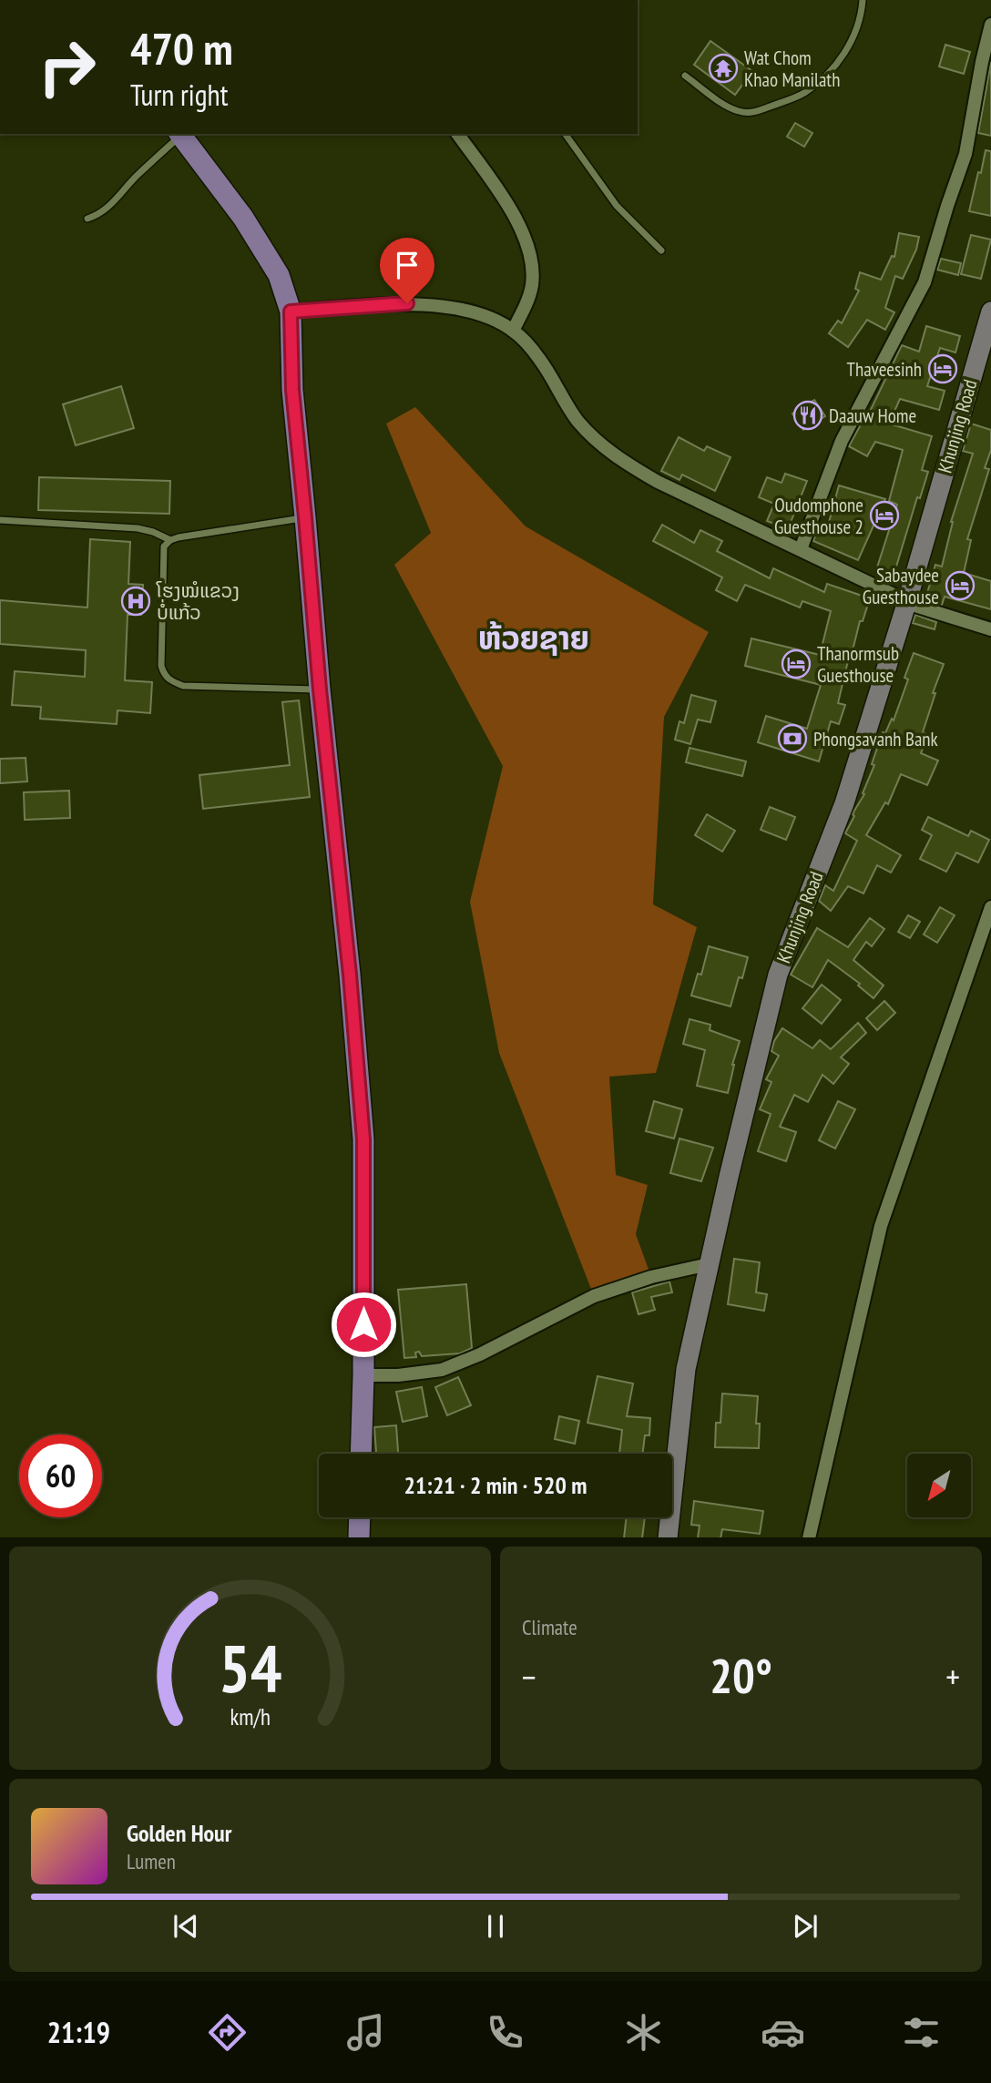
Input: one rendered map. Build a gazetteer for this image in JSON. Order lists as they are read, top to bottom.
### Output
{
  "streets": {
    "main road": ["Khunjing Road"]
  },
  "districts": ["ຫ້ວຍຊາຍ"],
  "places": {
    "temple": ["Wat Chom Khao Manilath"],
    "hotel": [
      "Thaveesinh",
      "Oudomphone Guesthouse 2",
      "Sabaydee Guesthouse",
      "Thanormsub Guesthouse"
    ],
    "restaurant": ["Daauw Home"],
    "hospital": ["ໂຮງໝໍແຂວງ ບໍ່ແກ້ວ"],
    "bank": ["Phongsavanh Bank"]
  },
  "north": "bottom left",
  "page": {
    "turn": ["470 m", "Turn right"],
    "limit": "60",
    "trip": "21:21 · 2 min · 520 m",
    "tile": "Climate",
    "heat": ["−", "20°", "+"],
    "song": ["Golden Hour", "Lumen"],
    "tabs": "21:19",
    "gauge": ["54", "km/h"]
  }
}
